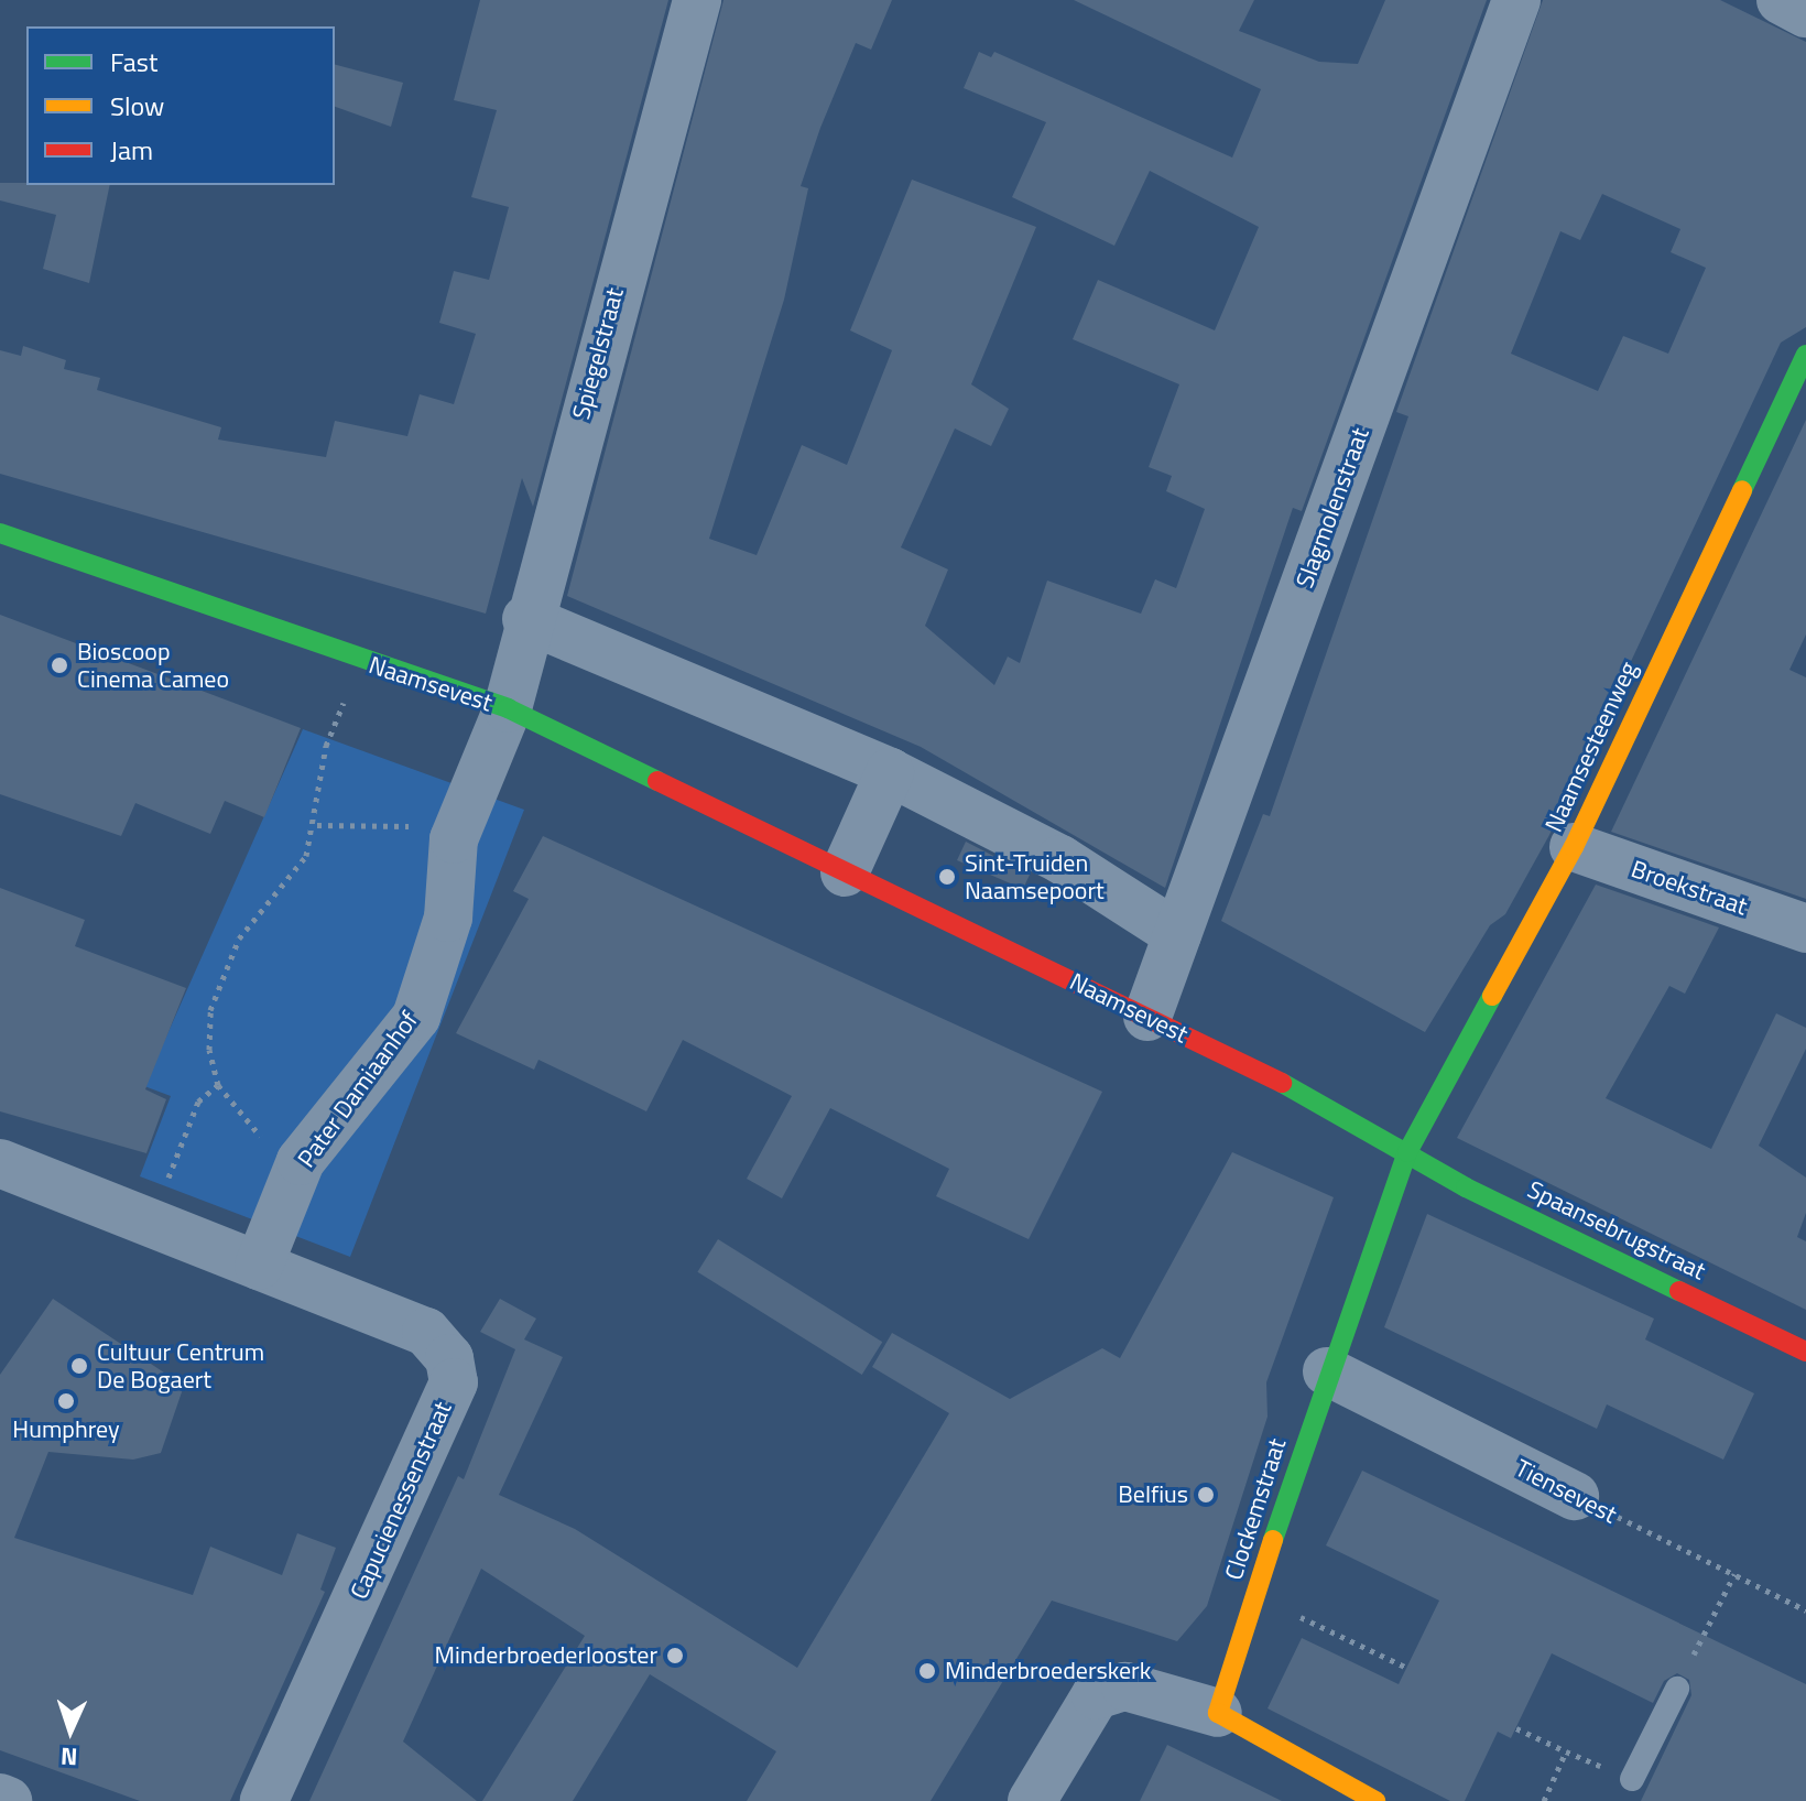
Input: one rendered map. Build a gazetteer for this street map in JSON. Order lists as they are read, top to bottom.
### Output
{
  "streets": {
    "street": [
      "Spiegelstraat",
      "Slagmolenstraat",
      "Naamsevest",
      "Naamsesteenweg",
      "Broekstraat",
      "Pater Damiaanhof",
      "Spaansebrugstraat",
      "Tiensevest",
      "Capucienessenstraat",
      "Clockemstraat"
    ]
  },
  "crossings": [
    ["Spiegelstraat", "Naamsevest"],
    ["Spiegelstraat", "Pater Damiaanhof"],
    ["Slagmolenstraat", "Naamsevest"],
    ["Naamsevest", "Naamsesteenweg"],
    ["Naamsevest", "Pater Damiaanhof"],
    ["Naamsevest", "Spaansebrugstraat"],
    ["Naamsevest", "Clockemstraat"],
    ["Naamsesteenweg", "Broekstraat"],
    ["Naamsesteenweg", "Spaansebrugstraat"],
    ["Naamsesteenweg", "Clockemstraat"],
    ["Pater Damiaanhof", "Capucienessenstraat"],
    ["Spaansebrugstraat", "Clockemstraat"],
    ["Tiensevest", "Clockemstraat"]
  ],
  "places": [
    "Bioscoop Cinema Cameo",
    "Sint-Truiden Naamsepoort",
    "Cultuur Centrum De Bogaert",
    "Humphrey",
    "Belfius",
    "Minderbroederlooster",
    "Minderbroederskerk"
  ],
  "legend": ["Fast", "Slow", "Jam"],
  "north": "bottom"
}
